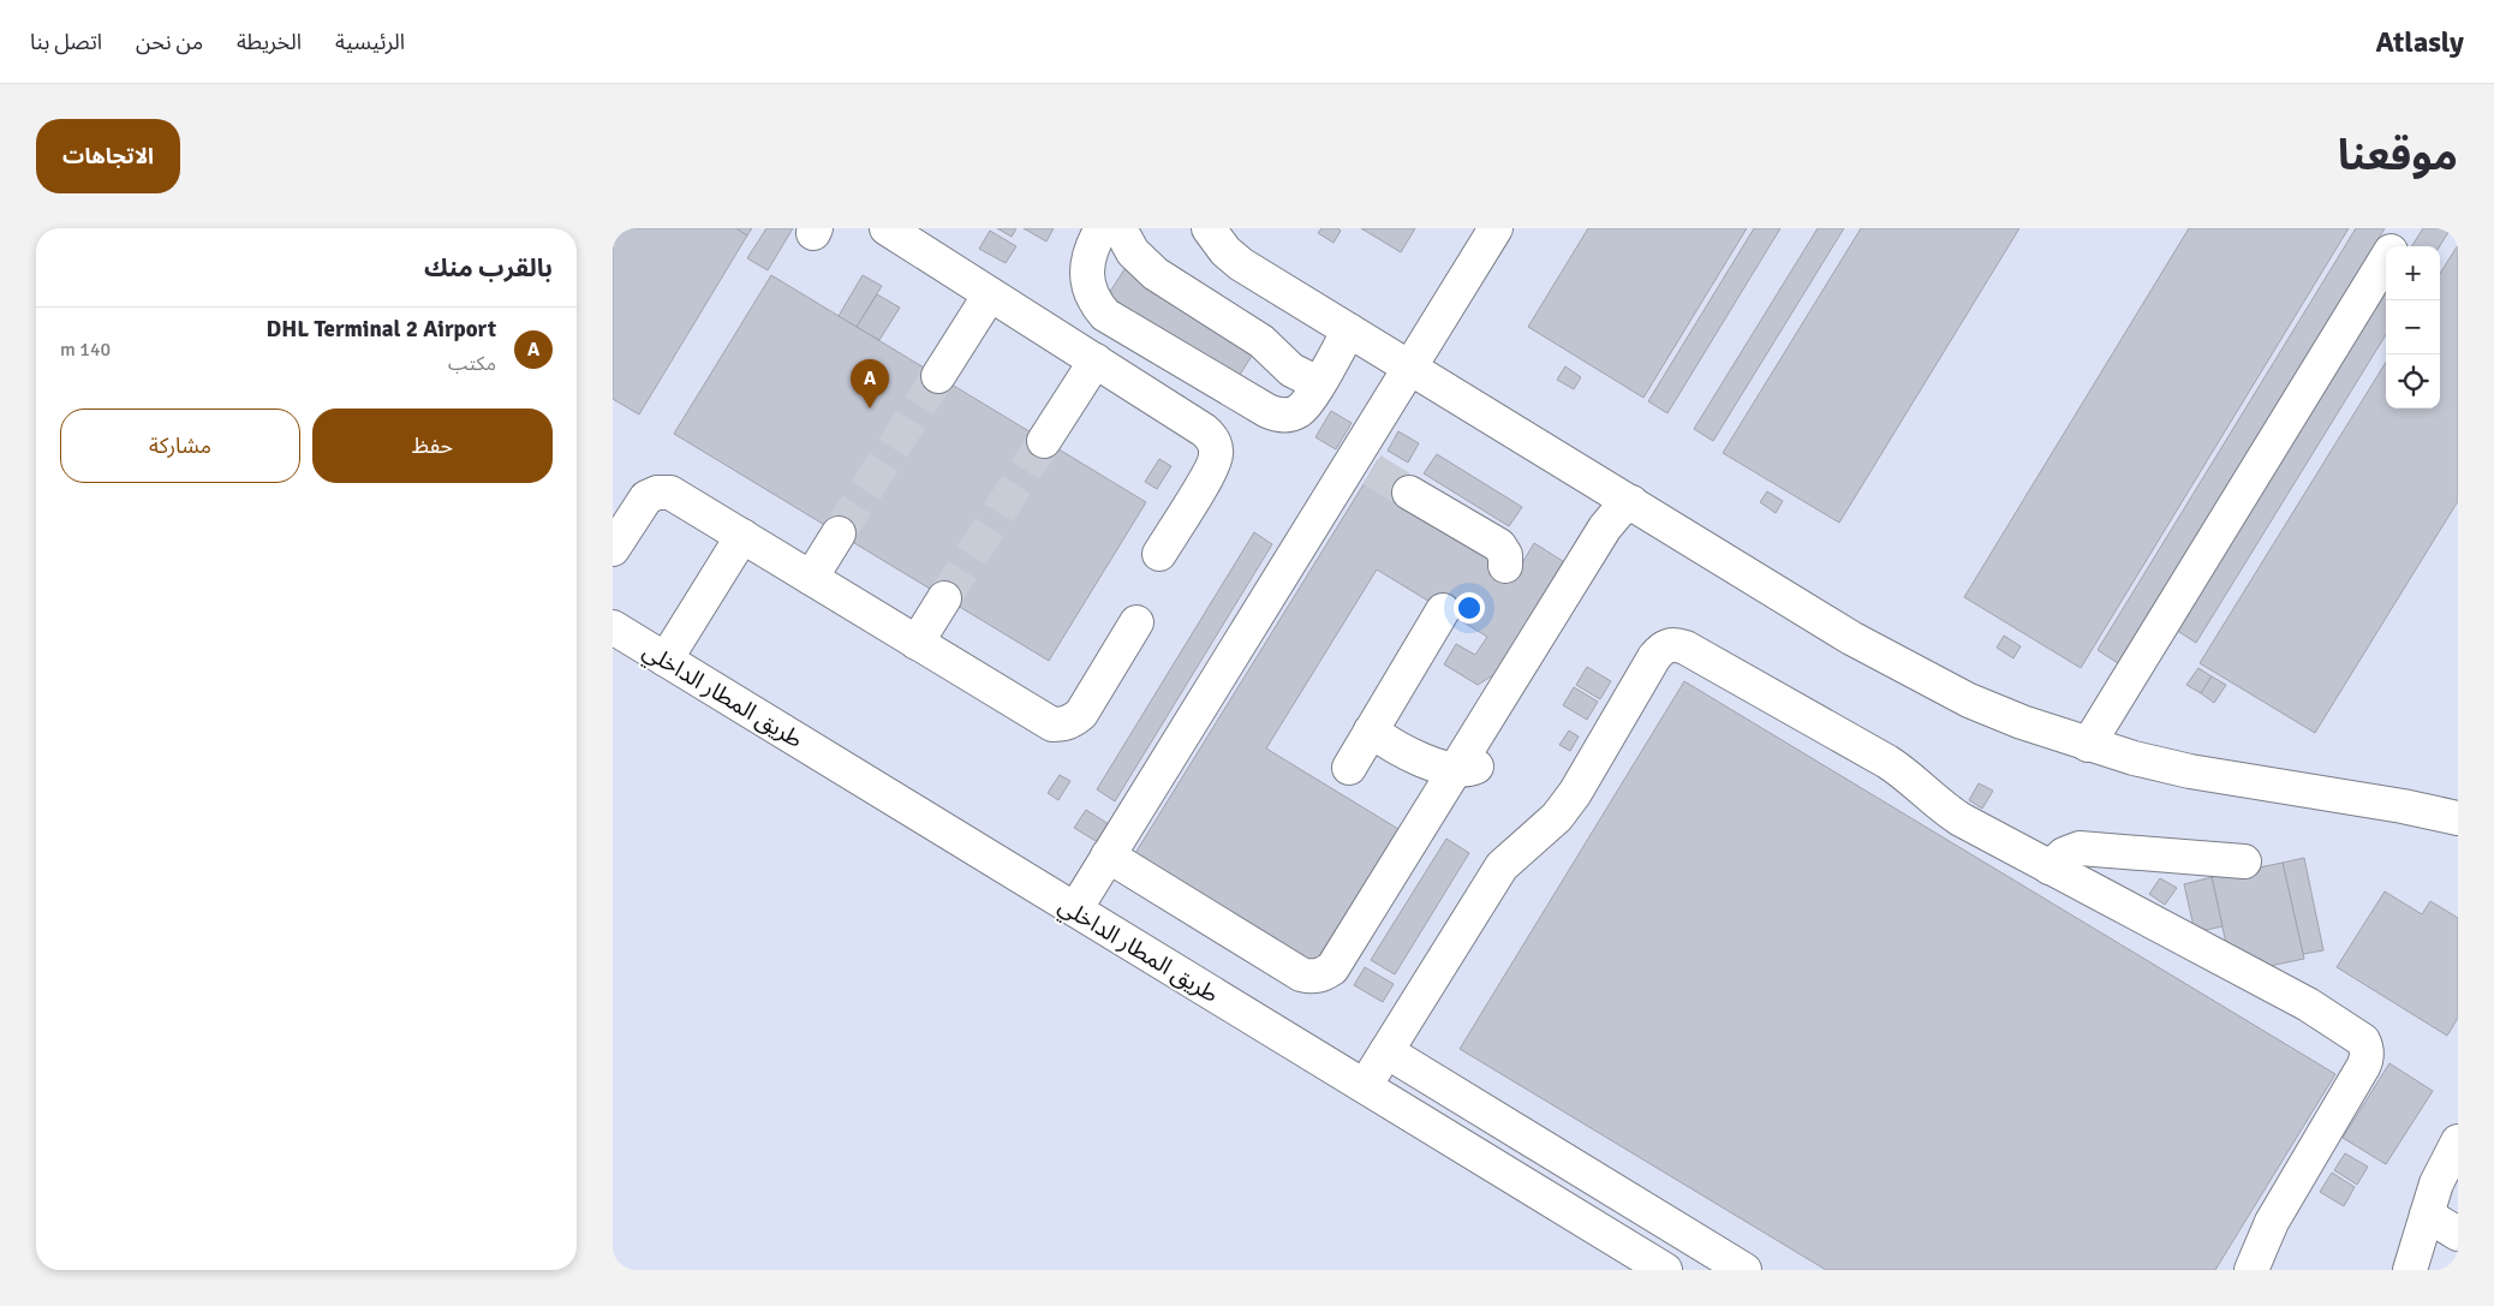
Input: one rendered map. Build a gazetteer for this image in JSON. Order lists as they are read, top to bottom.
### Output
{
  "streets": {
    "street": ["طريق المطار الداخلي"]
  },
  "page": {
    "header": "Atlasly",
    "nav": [
      "الرئيسية",
      "الخريطة",
      "من نحن",
      "اتصل بنا"
    ],
    "title": "موقعنا",
    "buttons": [
      "الاتجاهات",
      ["حفظ", "مشاركة"]
    ],
    "heading": "بالقرب منك",
    "map_buttons": ["+", "−"],
    "list": [
      {
        "mark": "A",
        "name": "DHL Terminal 2 Airport",
        "note": "مكتب",
        "value": "140 m"
      }
    ],
    "pins": "A"
  }
}
